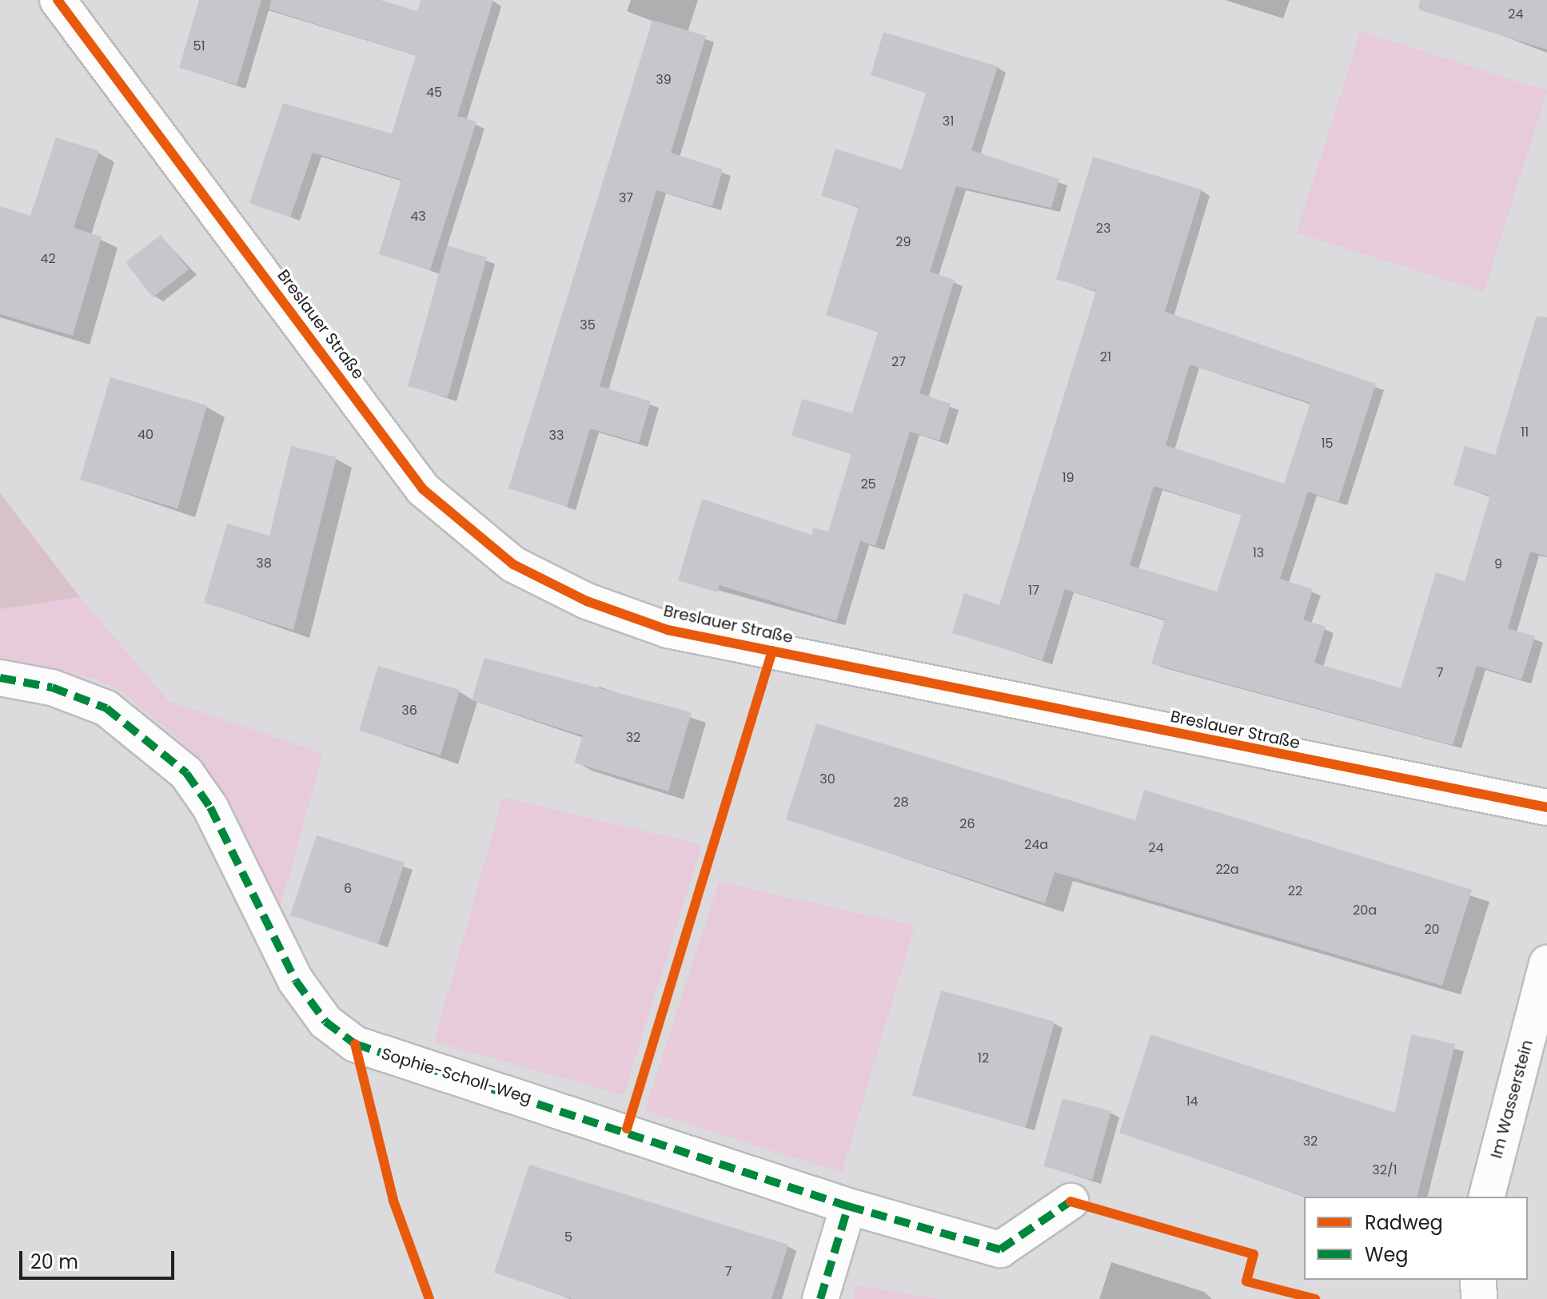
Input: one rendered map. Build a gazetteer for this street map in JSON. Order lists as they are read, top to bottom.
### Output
{
  "streets": {
    "street": ["Breslauer Straße", "Sophie-Scholl-Weg", "Im Wasserstein"]
  },
  "house_numbers": [
    "24",
    "51",
    "39",
    "45",
    "31",
    "37",
    "43",
    "23",
    "29",
    "42",
    "35",
    "21",
    "27",
    "11",
    "40",
    "33",
    "15",
    "19",
    "25",
    "13",
    "38",
    "9",
    "17",
    "7",
    "36",
    "32",
    "30",
    "28",
    "26",
    "24a",
    "24",
    "22a",
    "6",
    "22",
    "20a",
    "20",
    "12",
    "14",
    "32",
    "32/1",
    "5",
    "7"
  ],
  "legend": ["Radweg", "Weg"],
  "scale_bar": "20 m"
}
